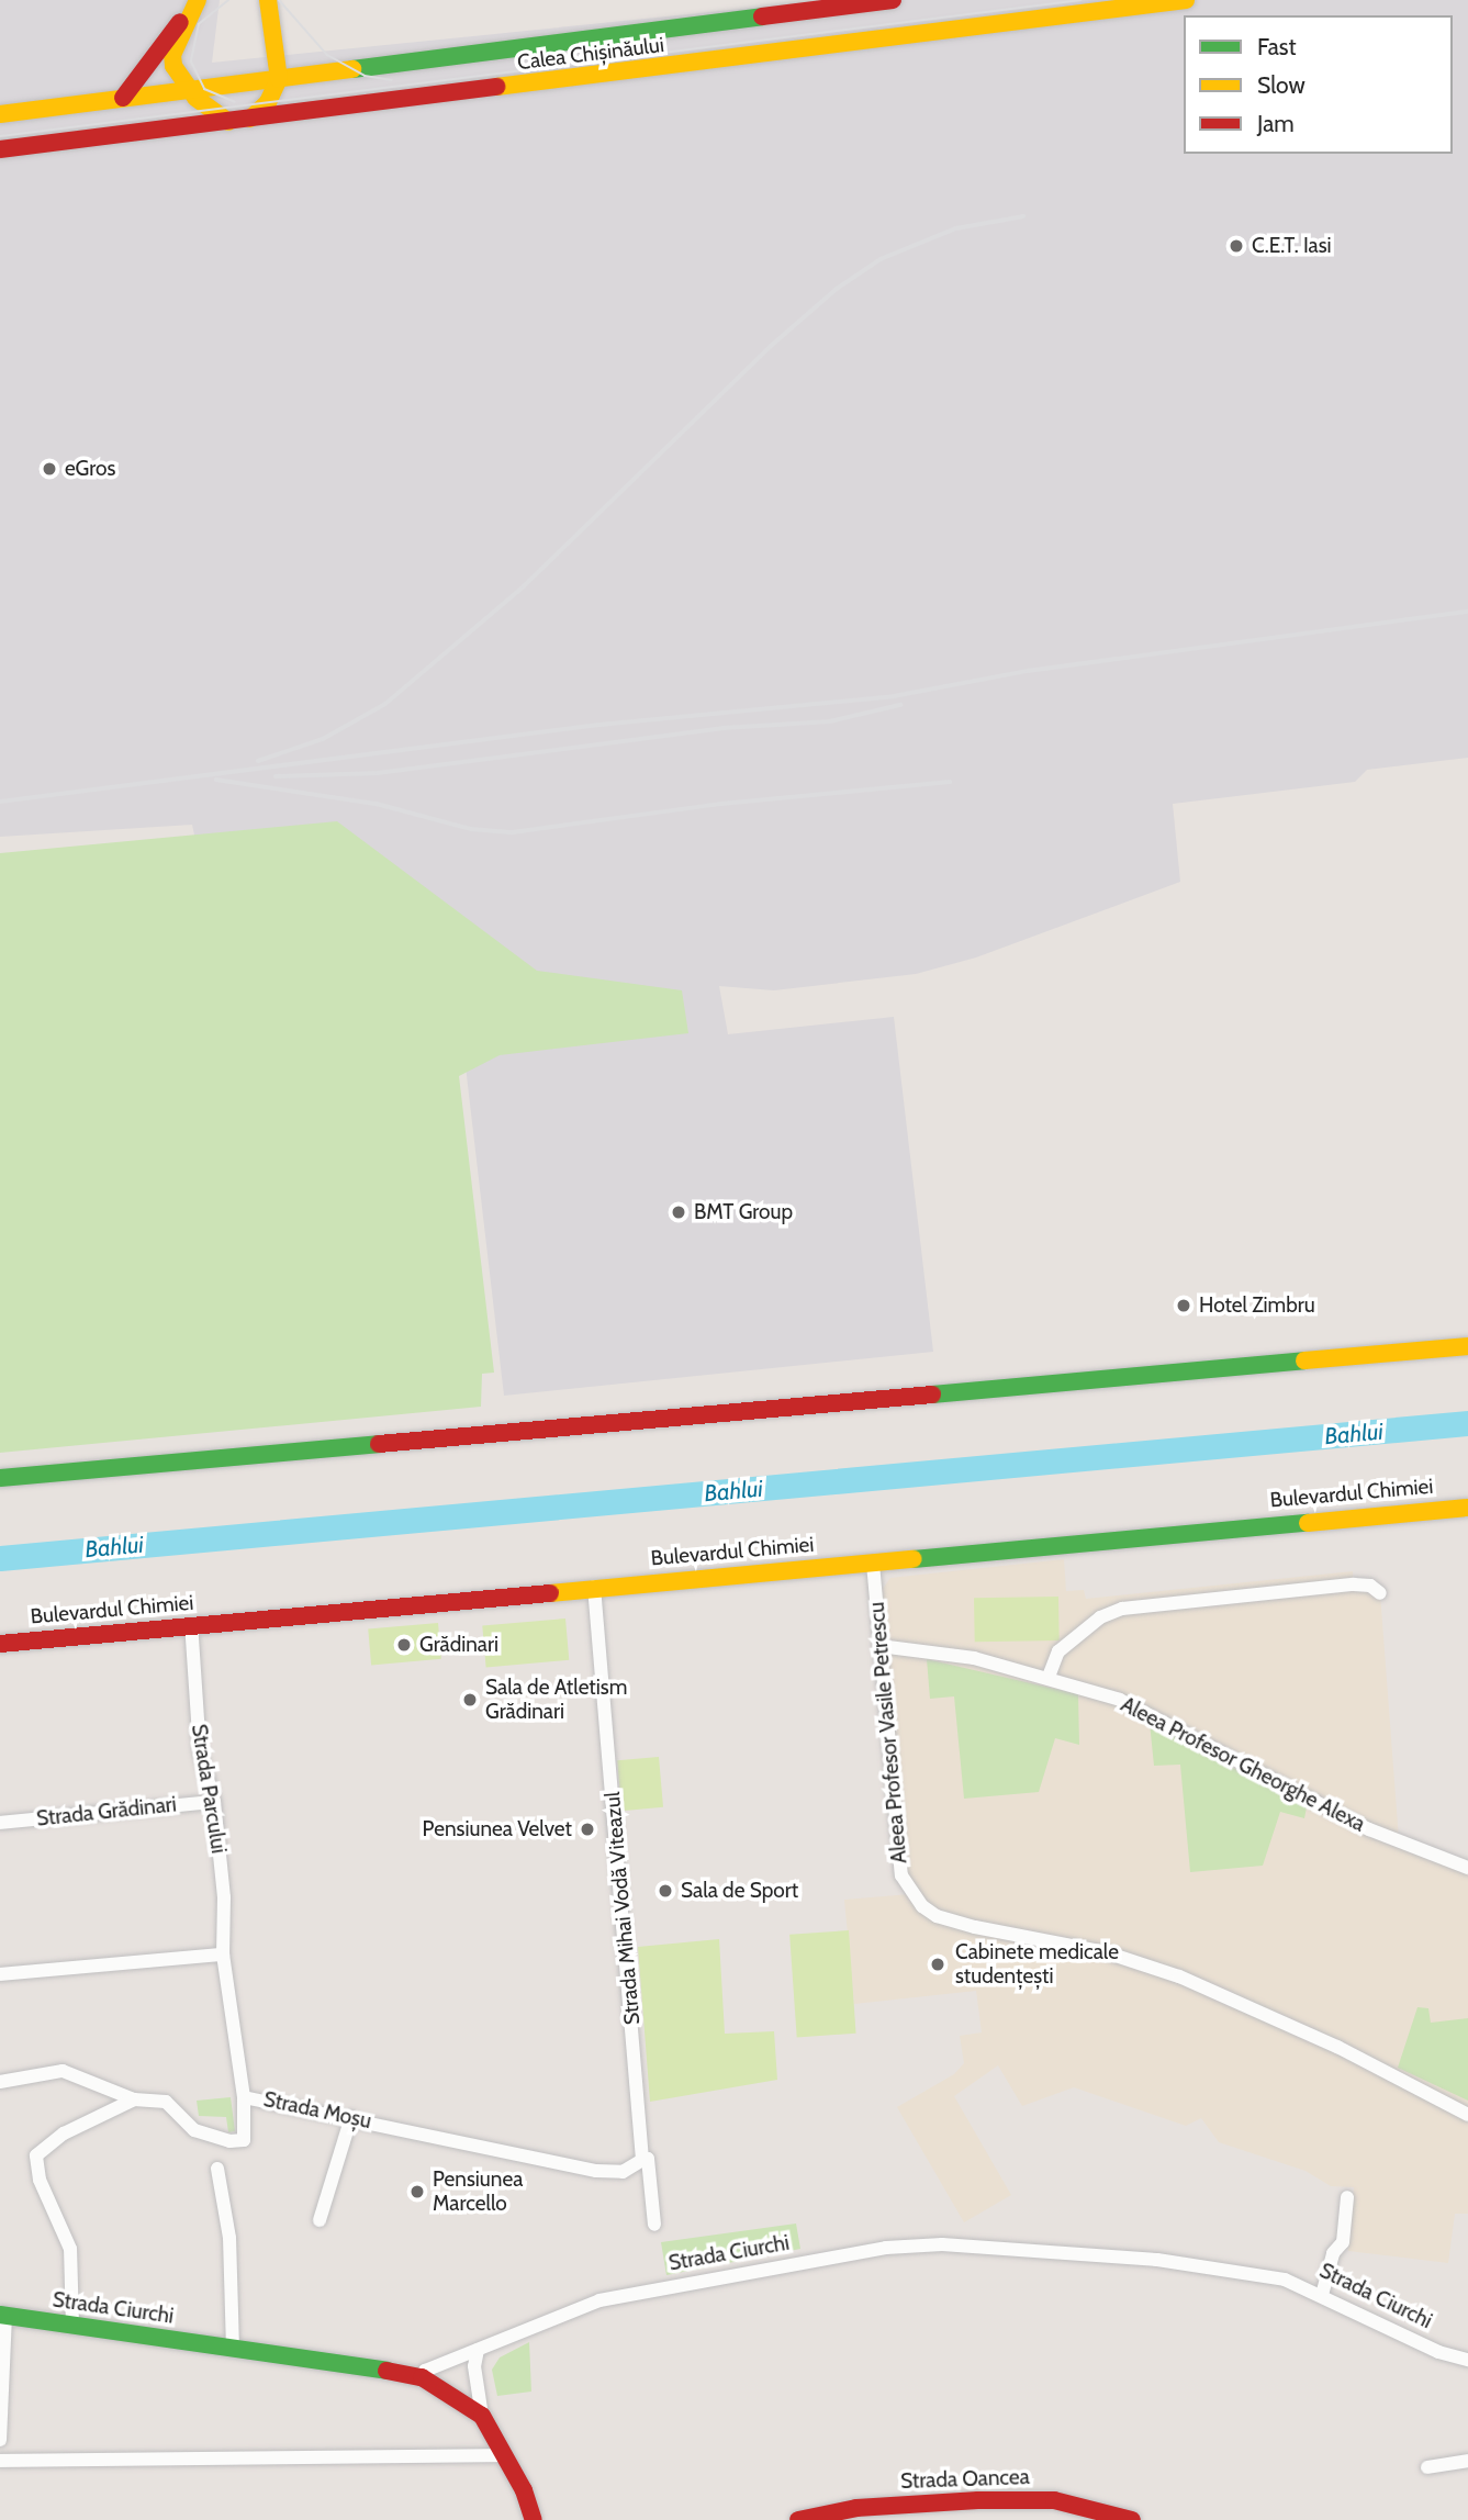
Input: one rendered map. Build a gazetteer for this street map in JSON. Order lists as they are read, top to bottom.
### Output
{
  "streets": {
    "main road": [
      "Calea Chișinăului",
      "Bulevardul Chimiei",
      "Strada Ciurchi",
      "Strada Oancea"
    ],
    "street": [
      "Aleea Profesor Vasile Petrescu",
      "Aleea Profesor Gheorghe Alexa",
      "Strada Parcului",
      "Strada Grădinari",
      "Strada Mihai Vodă Viteazul",
      "Strada Moșu"
    ]
  },
  "crossings": [
    ["Bulevardul Chimiei", "Aleea Profesor Vasile Petrescu"],
    ["Bulevardul Chimiei", "Strada Parcului"],
    ["Bulevardul Chimiei", "Strada Mihai Vodă Viteazul"],
    ["Aleea Profesor Vasile Petrescu", "Aleea Profesor Gheorghe Alexa"],
    ["Strada Parcului", "Strada Grădinari"],
    ["Strada Parcului", "Strada Moșu"],
    ["Strada Mihai Vodă Viteazul", "Strada Moșu"]
  ],
  "water": ["Bahlui"],
  "places": [
    "C.E.T. Iasi",
    "eGros",
    "BMT Group",
    "Hotel Zimbru",
    "Grădinari",
    "Sala de Atletism Grădinari",
    "Pensiunea Velvet",
    "Sala de Sport",
    "Cabinete medicale studențești",
    "Pensiunea Marcello"
  ],
  "legend": ["Fast", "Slow", "Jam"]
}
